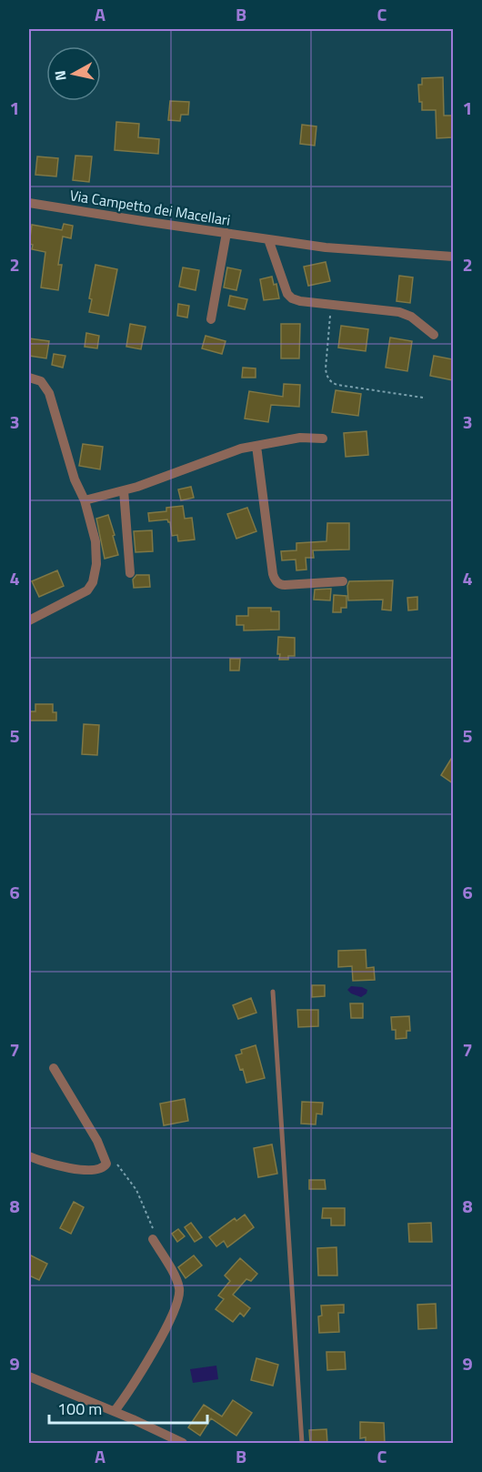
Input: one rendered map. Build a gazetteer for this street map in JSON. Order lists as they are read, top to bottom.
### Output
{
  "streets": {
    "street": ["Via Campetto dei Macellari"]
  },
  "scale_bar": "100 m",
  "north": "left",
  "grid": {
    "columns": ["A", "B", "C"],
    "rows": [
      "1",
      "2",
      "3",
      "4",
      "5",
      "6",
      "7",
      "8",
      "9"
    ]
  }
}
